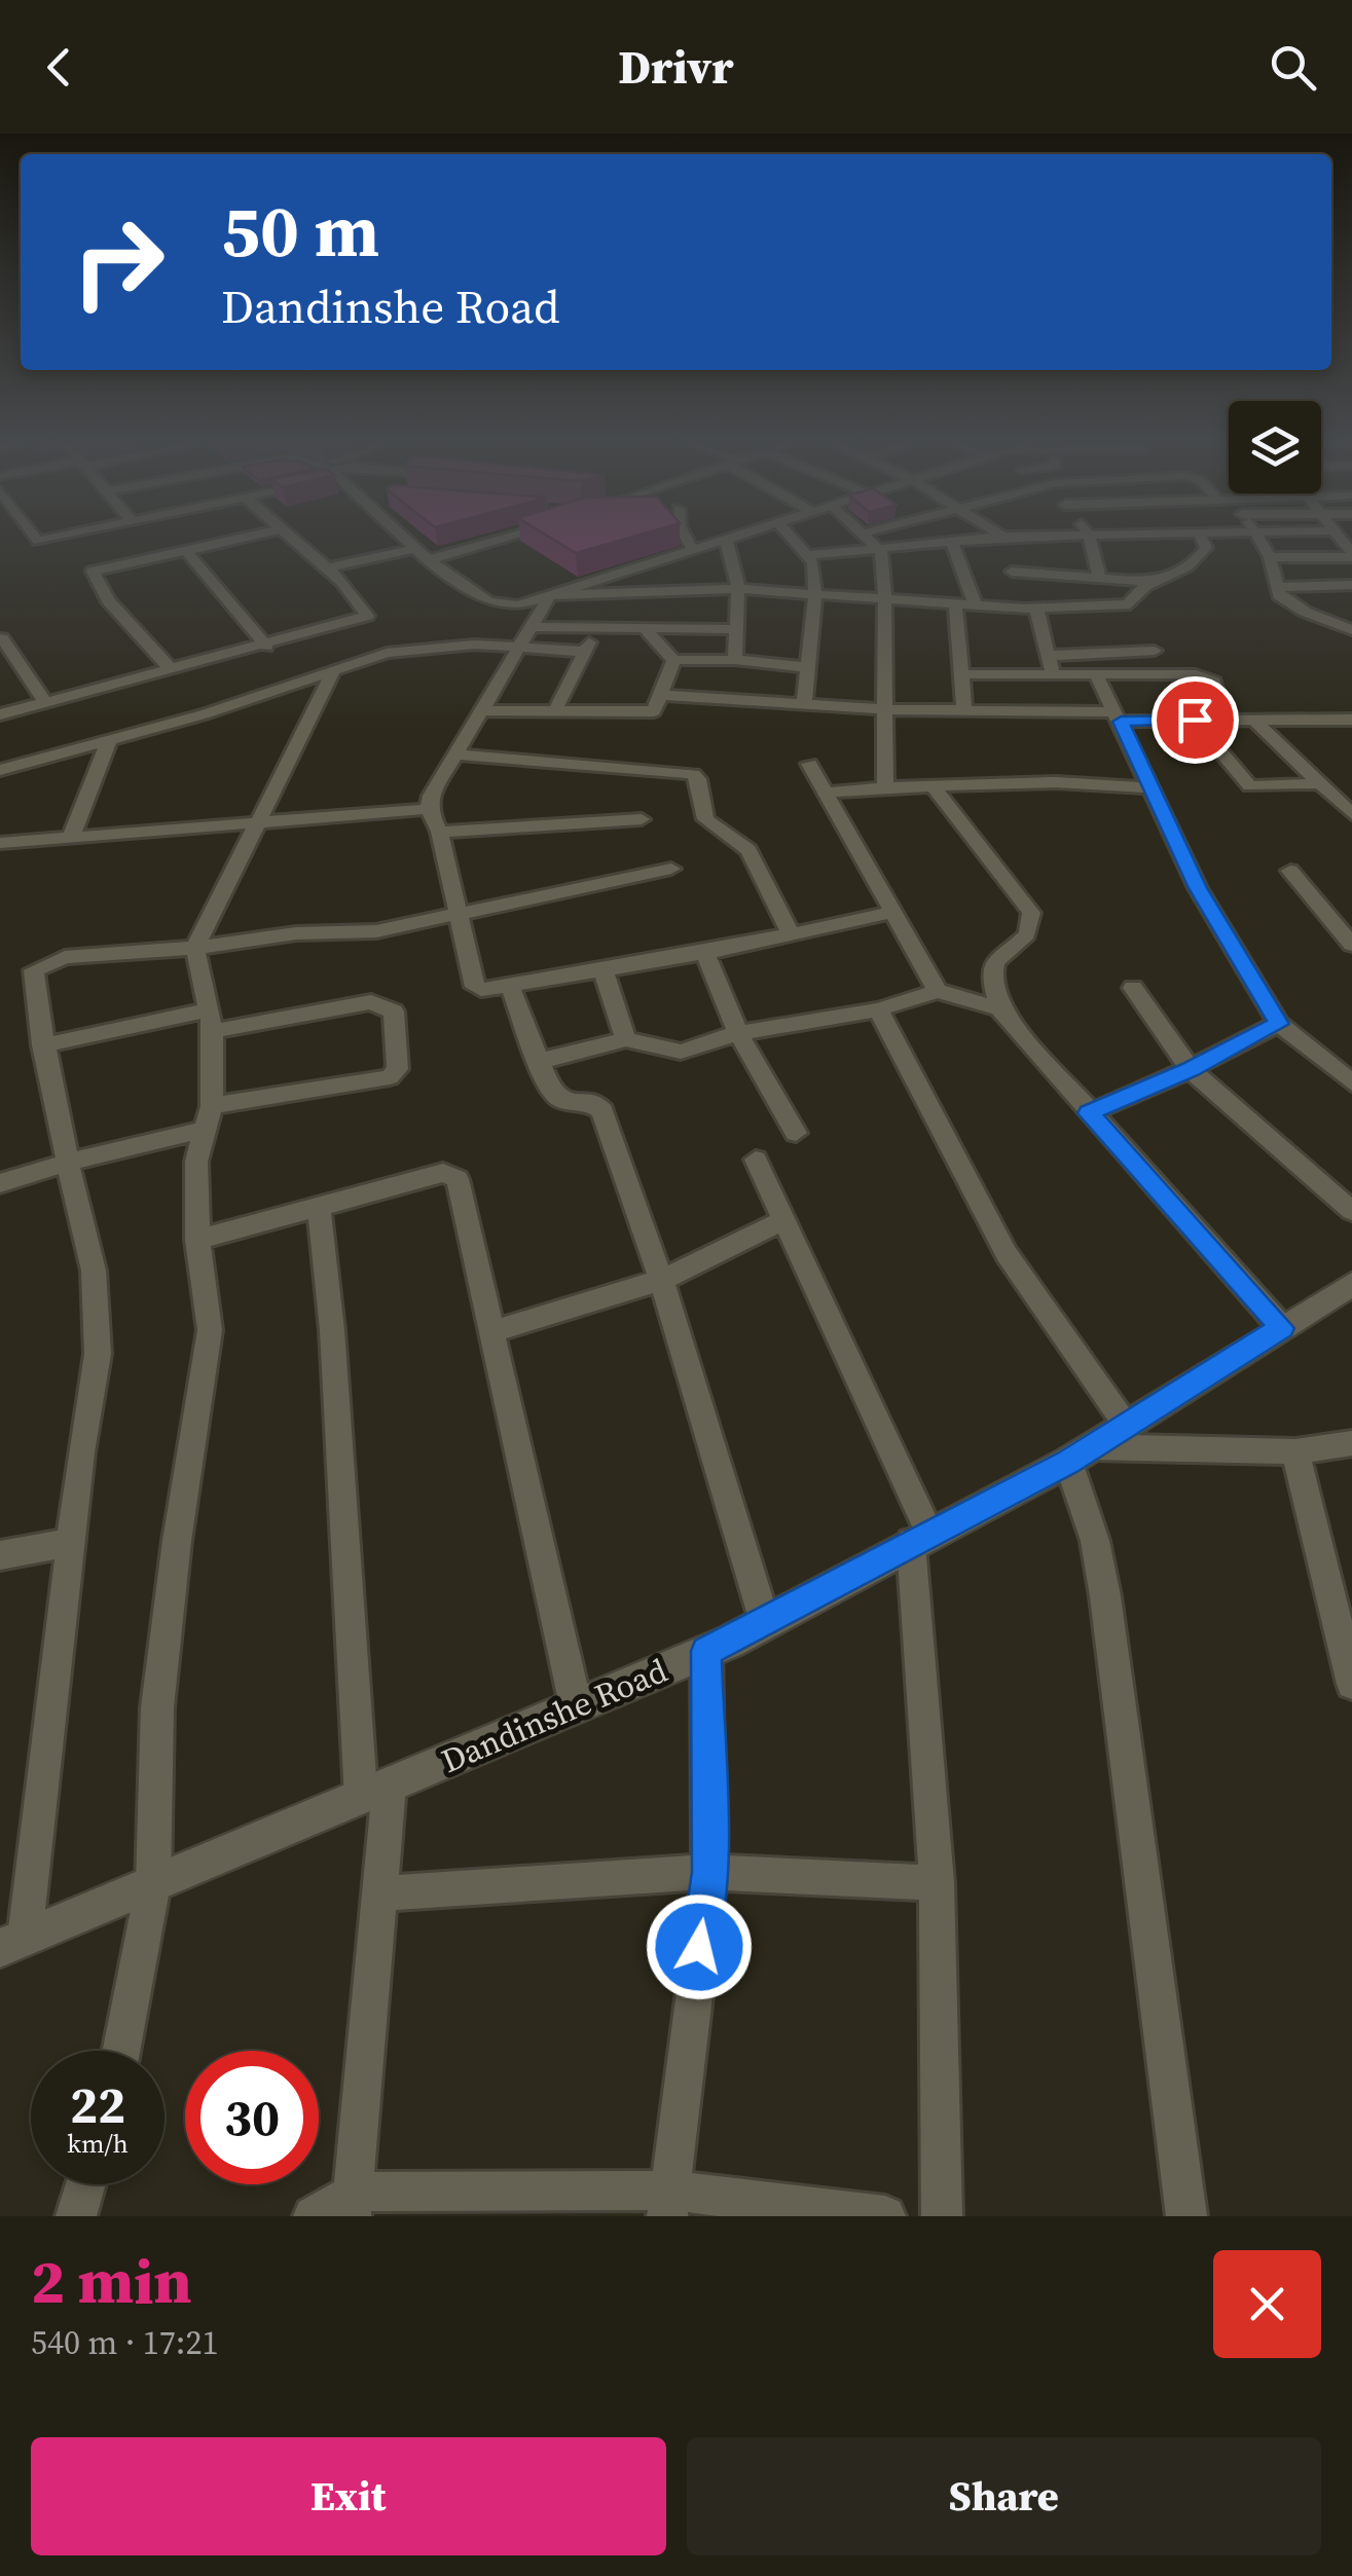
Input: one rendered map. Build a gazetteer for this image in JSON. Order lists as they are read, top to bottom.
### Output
{
  "streets": {
    "street": ["Dandinshe Road"]
  },
  "page": {
    "header": "Drivr",
    "turn": ["50 m", "Dandinshe Road"],
    "speed": "22 km/h",
    "limit": "30",
    "heading": ["2 min", "540 m · 17:21"],
    "buttons": ["Exit", "Share"]
  }
}
